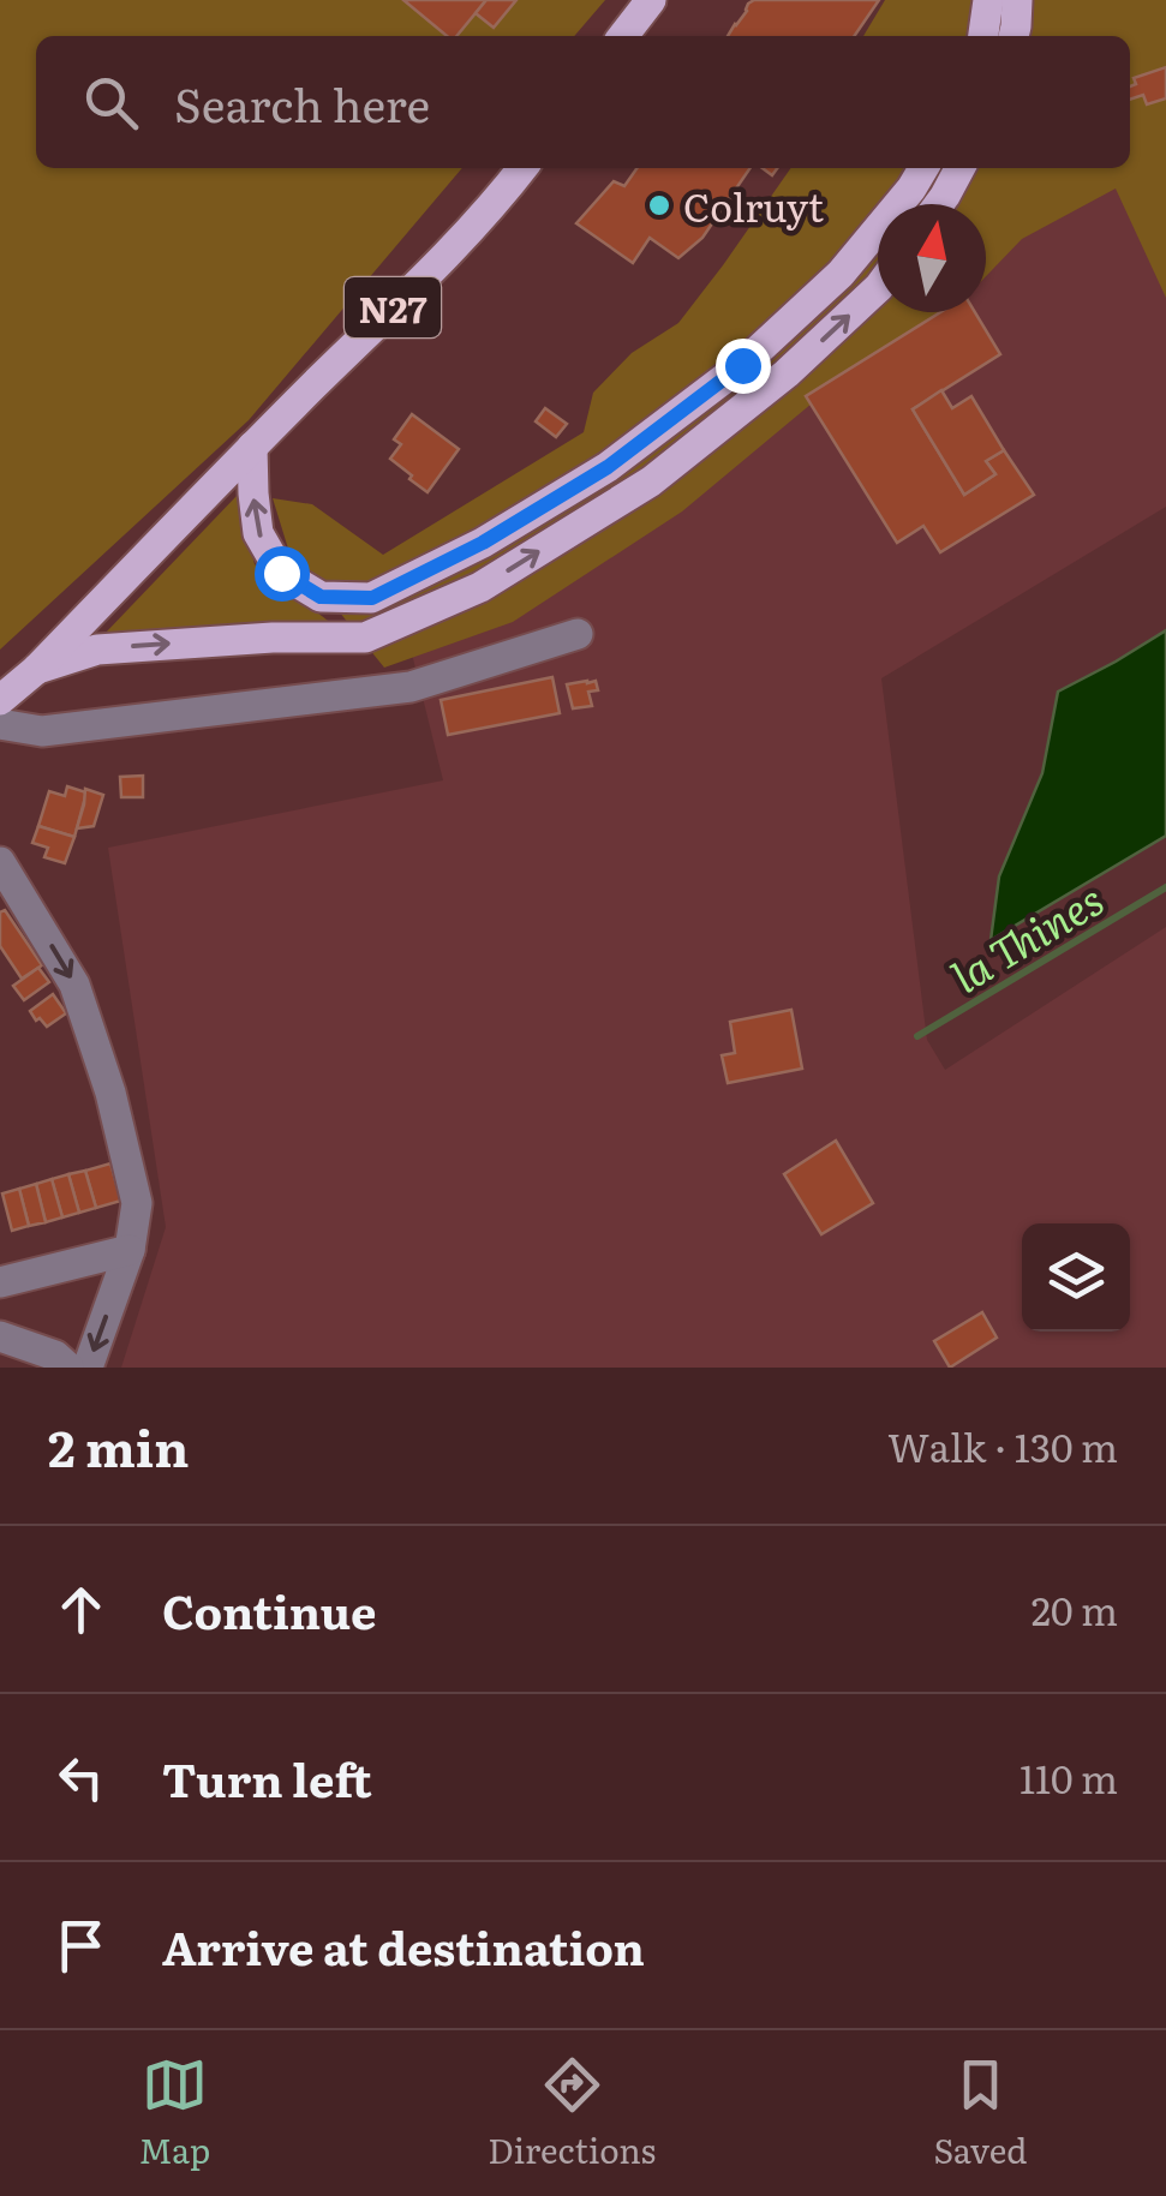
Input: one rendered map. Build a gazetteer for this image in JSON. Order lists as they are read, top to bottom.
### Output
{
  "streets": {
    "main road": ["N27"]
  },
  "water": ["la Thines"],
  "places": ["Colruyt"],
  "north": "top",
  "page": {
    "search": "Search here",
    "heading": ["2 min", "Walk · 130 m"],
    "list": [
      ["Continue", "20 m"],
      ["Turn left", "110 m"],
      "Arrive at destination"
    ],
    "nav": ["Map", "Directions", "Saved"]
  }
}
